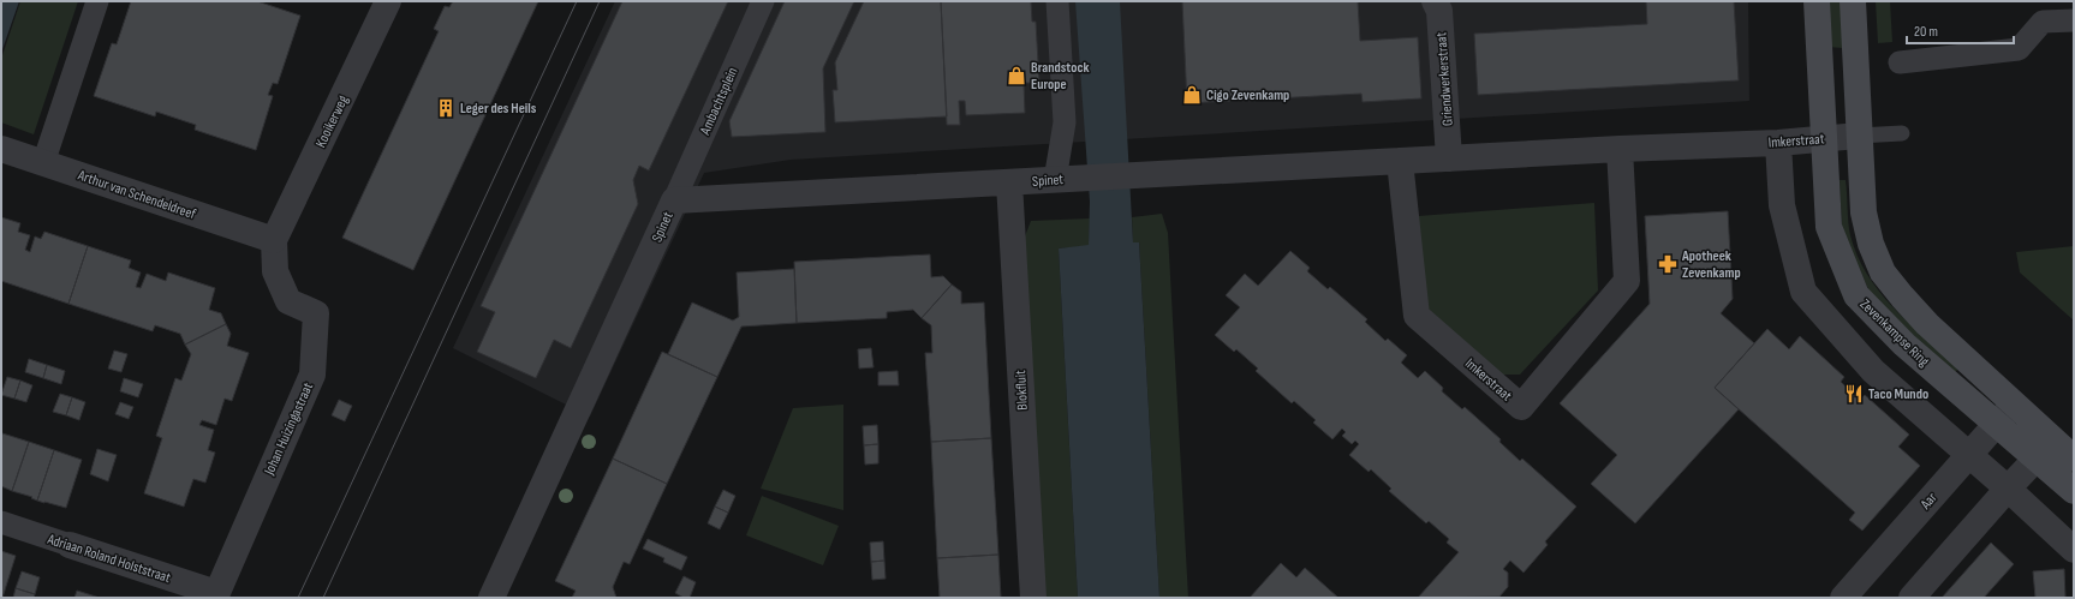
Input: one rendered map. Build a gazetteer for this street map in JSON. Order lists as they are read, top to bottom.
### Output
{
  "streets": {
    "main road": ["Zevenkampse Ring"],
    "street": [
      "Griendwerkerstraat",
      "Ambachtsplein",
      "Kooikerweg",
      "Imkerstraat",
      "Spinet",
      "Arthur van Schendeldreef",
      "Blokfluit",
      "Johan Huizingastraat",
      "Aar",
      "Adriaan Roland Holststraat"
    ]
  },
  "crossings": [
    ["Griendwerkerstraat", "Imkerstraat"],
    ["Ambachtsplein", "Spinet"],
    ["Kooikerweg", "Arthur van Schendeldreef"],
    ["Kooikerweg", "Johan Huizingastraat"],
    ["Imkerstraat", "Spinet"],
    ["Imkerstraat", "Zevenkampse Ring"],
    ["Spinet", "Blokfluit"],
    ["Arthur van Schendeldreef", "Johan Huizingastraat"],
    ["Zevenkampse Ring", "Aar"],
    ["Johan Huizingastraat", "Adriaan Roland Holststraat"]
  ],
  "places": {
    "shop": ["Brandstock Europe", "Cigo Zevenkamp"],
    "building": ["Leger des Heils"],
    "pharmacy": ["Apotheek Zevenkamp"],
    "restaurant": ["Taco Mundo"]
  },
  "scale_bar": "20 m"
}
